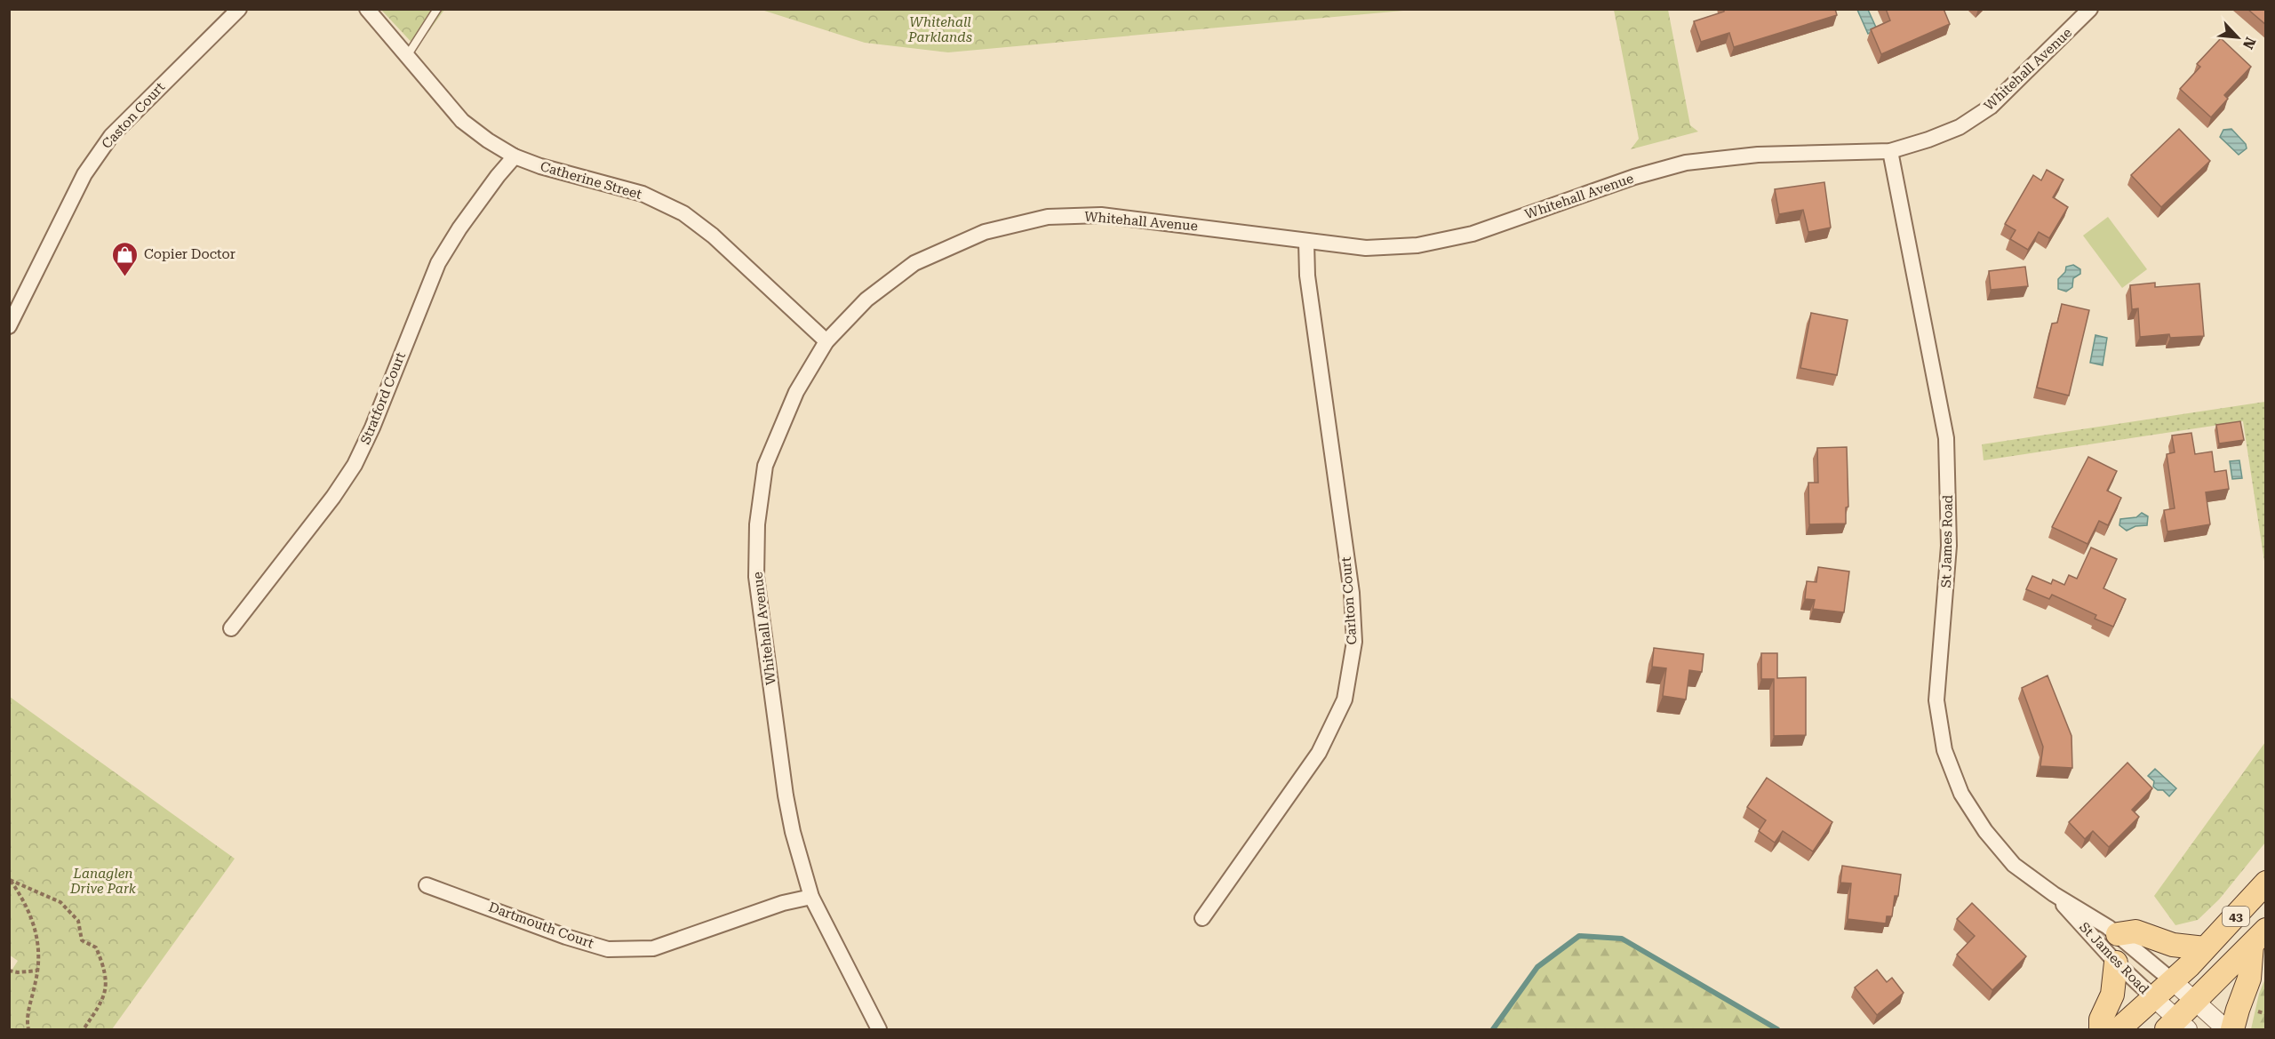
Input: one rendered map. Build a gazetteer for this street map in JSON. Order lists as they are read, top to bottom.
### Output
{
  "streets": {
    "main road": ["43"],
    "street": [
      "Whitehall Avenue",
      "Caston Court",
      "Catherine Street",
      "Stratford Court",
      "St James Road",
      "Carlton Court",
      "Dartmouth Court"
    ]
  },
  "crossings": [
    ["Whitehall Avenue", "Catherine Street"],
    ["Whitehall Avenue", "St James Road"],
    ["Whitehall Avenue", "Carlton Court"],
    ["Whitehall Avenue", "Dartmouth Court"],
    ["Catherine Street", "Stratford Court"],
    ["St James Road", "43"]
  ],
  "parks": ["Whitehall Parklands", "Lanaglen Drive Park"],
  "places": {
    "shop": ["Copier Doctor"]
  },
  "north": "bottom right"
}
